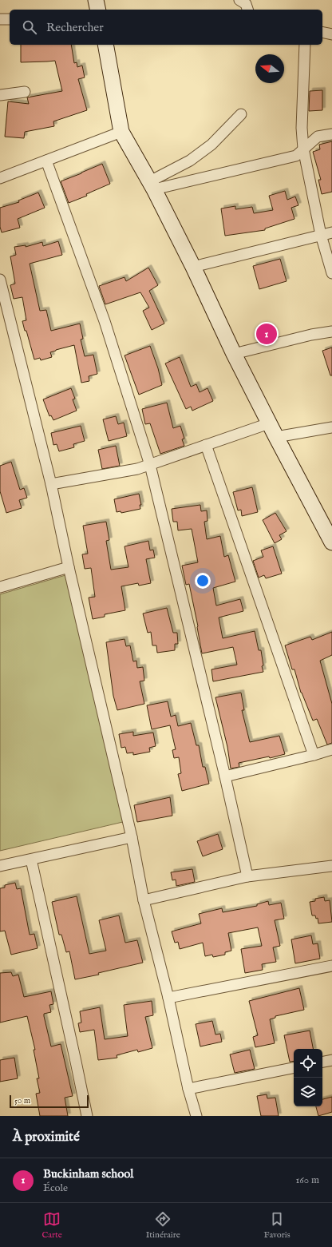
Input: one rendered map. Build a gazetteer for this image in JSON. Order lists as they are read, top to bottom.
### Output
{
  "scale_bar": "50 m",
  "north": "left",
  "page": {
    "search": "Rechercher",
    "pins": "1",
    "scale": "50 m",
    "heading": "À proximité",
    "list": [
      {
        "mark": "1",
        "name": "Buckinham school",
        "note": "École",
        "value": "160 m"
      }
    ],
    "nav": ["Carte", "Itinéraire", "Favoris"]
  }
}
